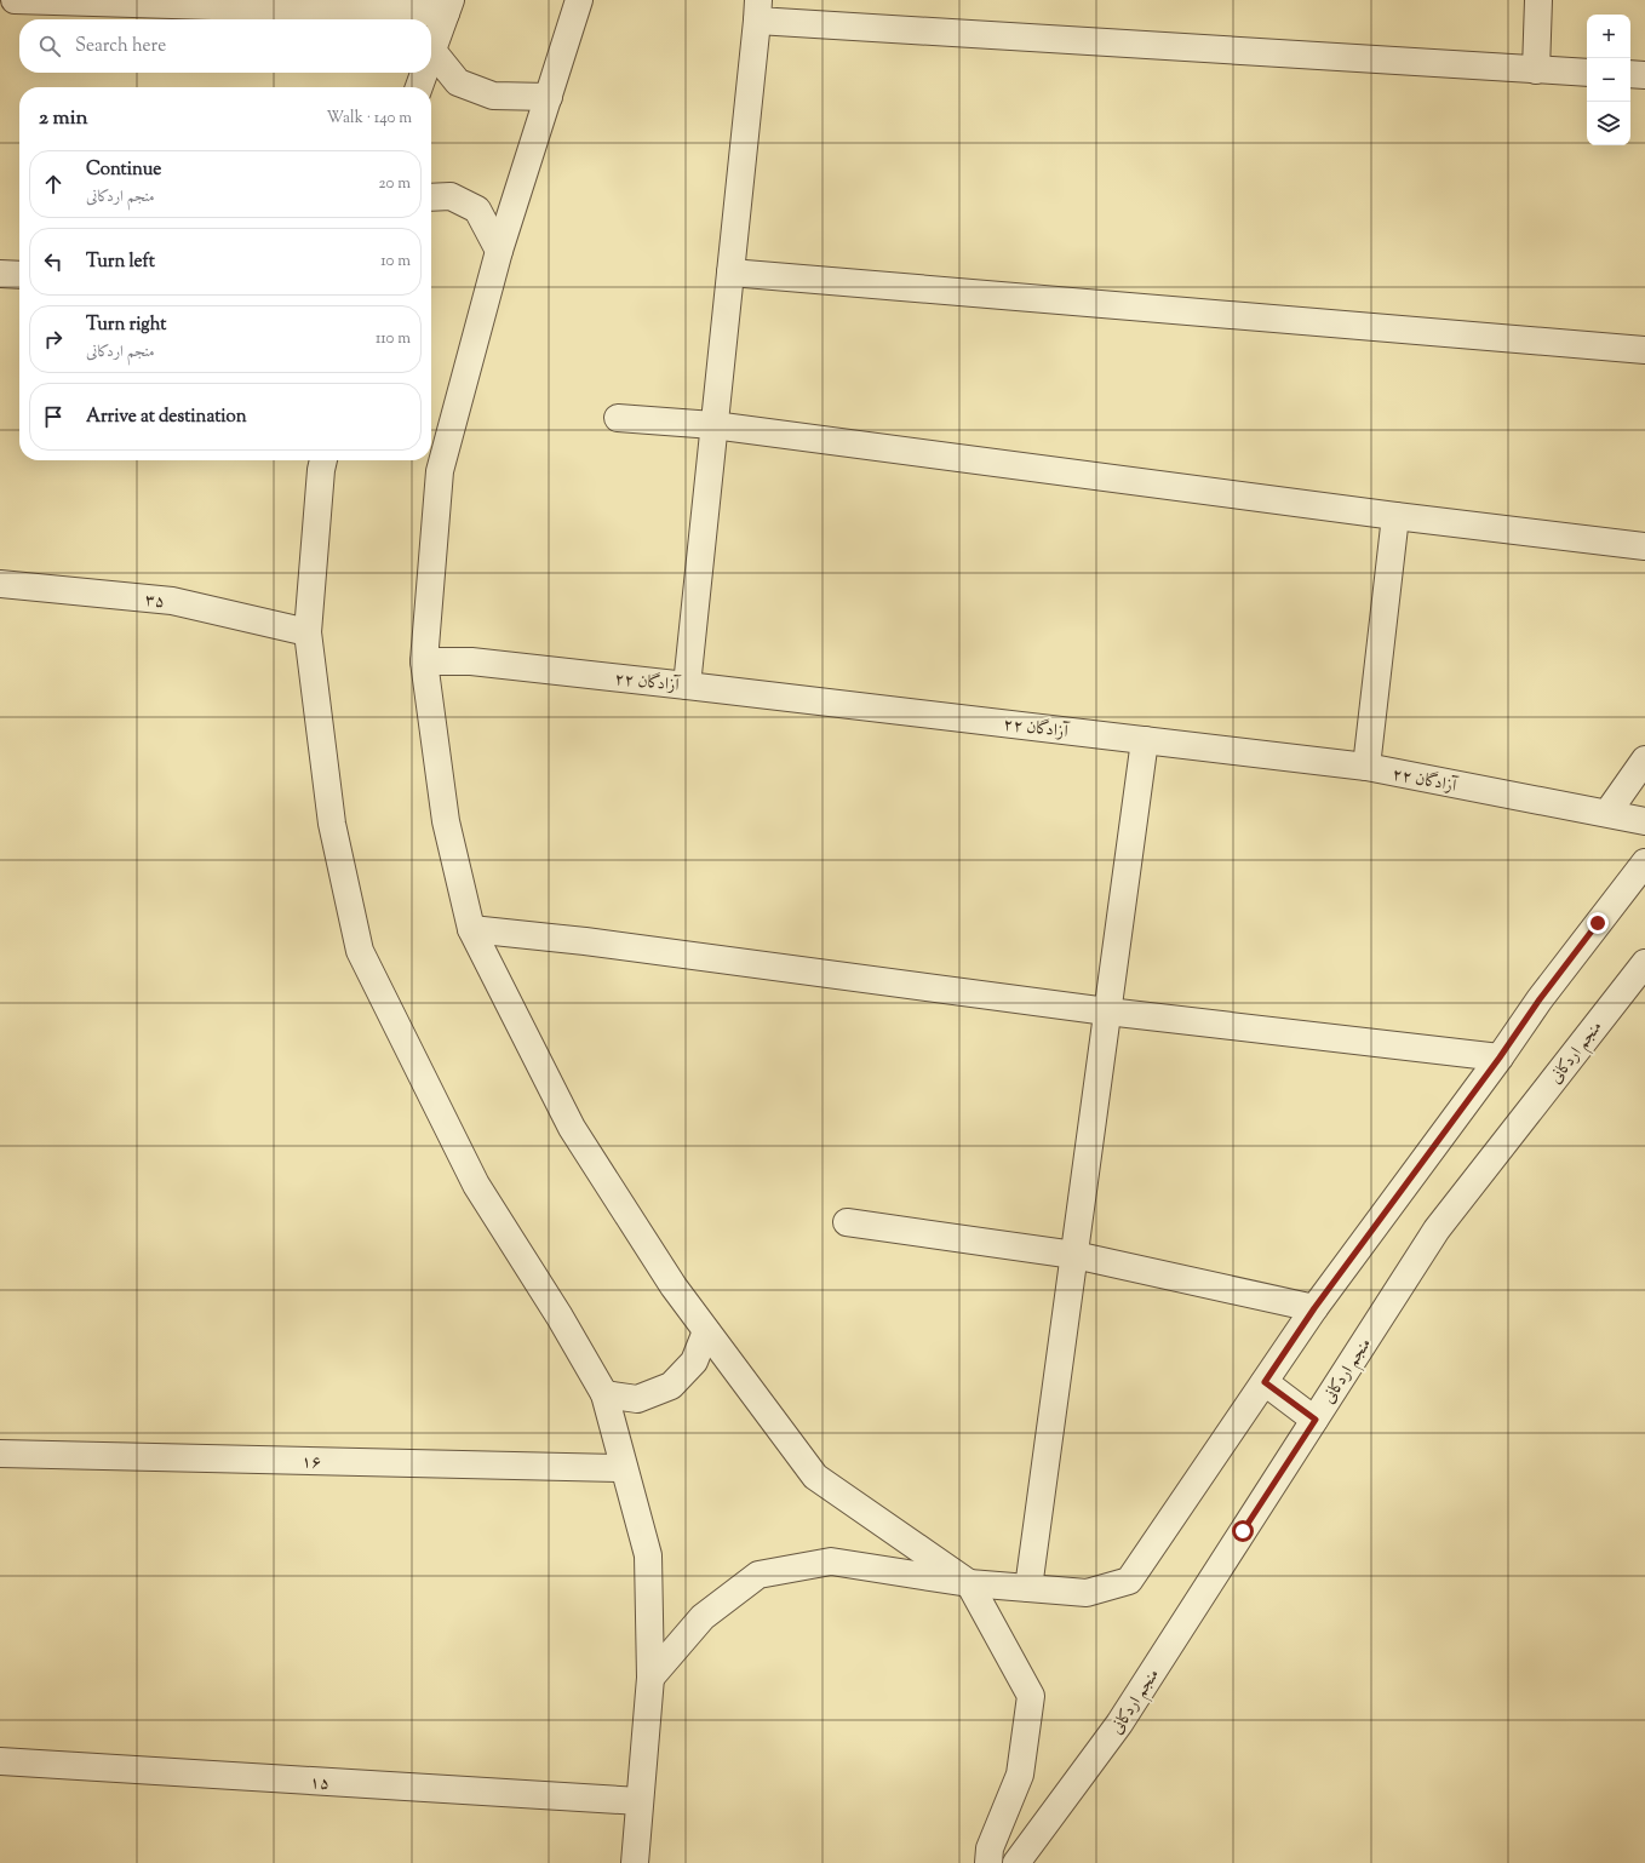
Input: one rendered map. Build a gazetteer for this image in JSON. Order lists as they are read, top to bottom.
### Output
{
  "streets": {
    "street": [
      "۳۵",
      "آزادگان ۲۲",
      "منجم اردکانی",
      "۱۶",
      "۱۵"
    ]
  },
  "page": {
    "map_buttons": ["+", "−"],
    "search": "Search here",
    "heading": ["2 min", "Walk · 140 m"],
    "list": [
      ["Continue", "منجم اردکانی", "20 m"],
      ["Turn left", "10 m"],
      ["Turn right", "منجم اردکانی", "110 m"],
      "Arrive at destination"
    ]
  }
}
